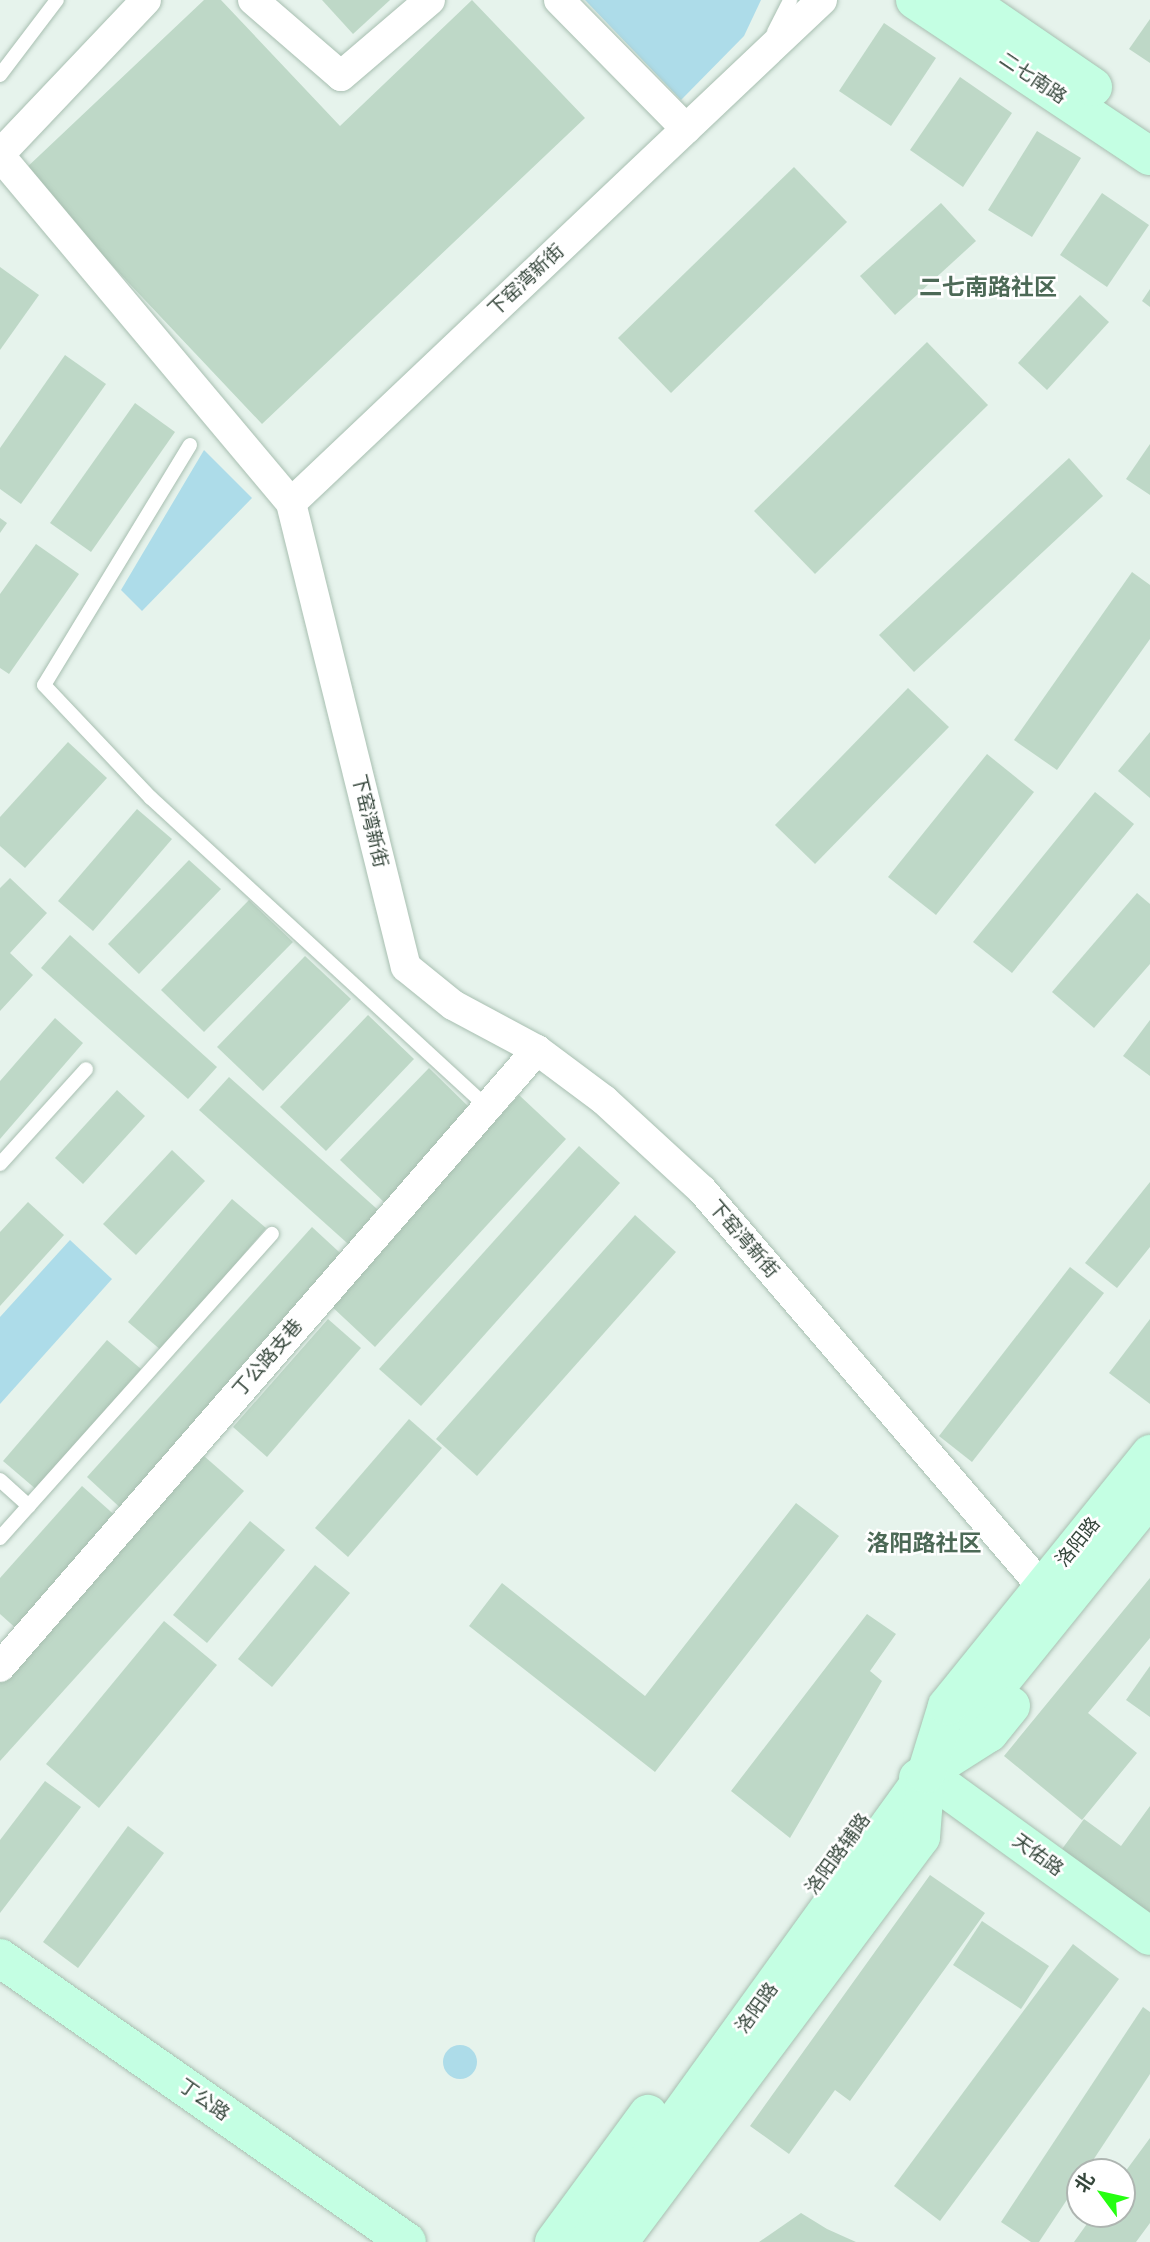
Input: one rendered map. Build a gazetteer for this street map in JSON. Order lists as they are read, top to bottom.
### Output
{
  "streets": {
    "street": [
      "二七南路",
      "下窑湾新街",
      "丁公路支巷",
      "洛阳路",
      "洛阳路辅路",
      "天佑路",
      "丁公路"
    ]
  },
  "crossings": [
    ["下窑湾新街", "丁公路支巷"],
    ["下窑湾新街", "洛阳路"],
    ["洛阳路", "洛阳路辅路"],
    ["洛阳路", "天佑路"],
    ["洛阳路辅路", "天佑路"]
  ],
  "districts": ["二七南路社区", "洛阳路社区"],
  "north": "top left"
}
